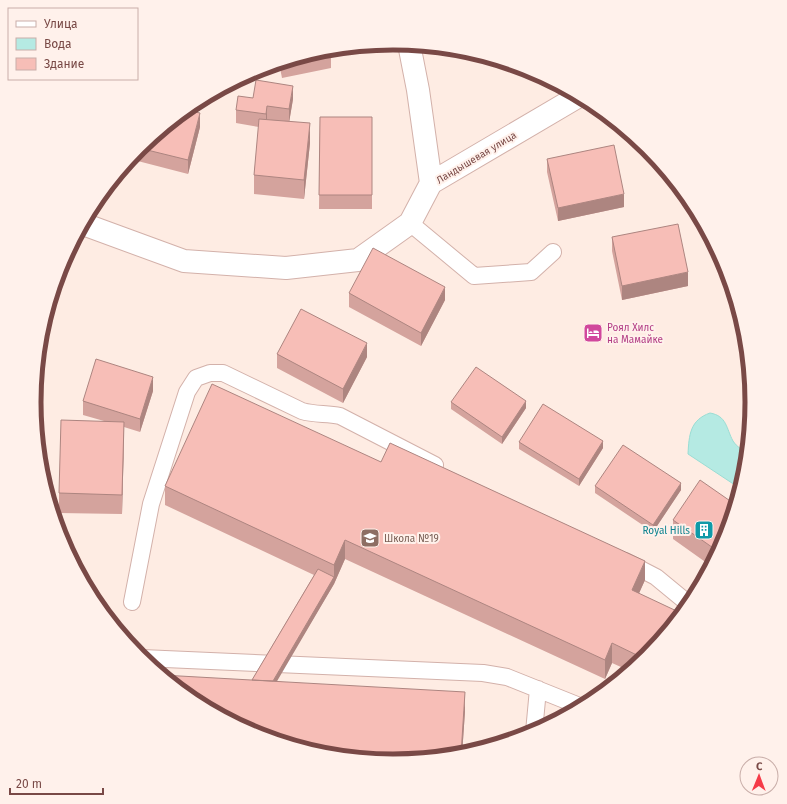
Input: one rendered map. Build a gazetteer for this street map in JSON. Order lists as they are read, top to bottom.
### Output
{
  "streets": {
    "street": ["Ландышевая улица"]
  },
  "places": {
    "hotel": ["Роял Хилс на Мамайке"],
    "building": ["Royal Hills"],
    "school or university": ["Школа №19"]
  },
  "legend": ["Улица", "Вода", "Здание"],
  "scale_bar": "20 m",
  "north": "top"
}
